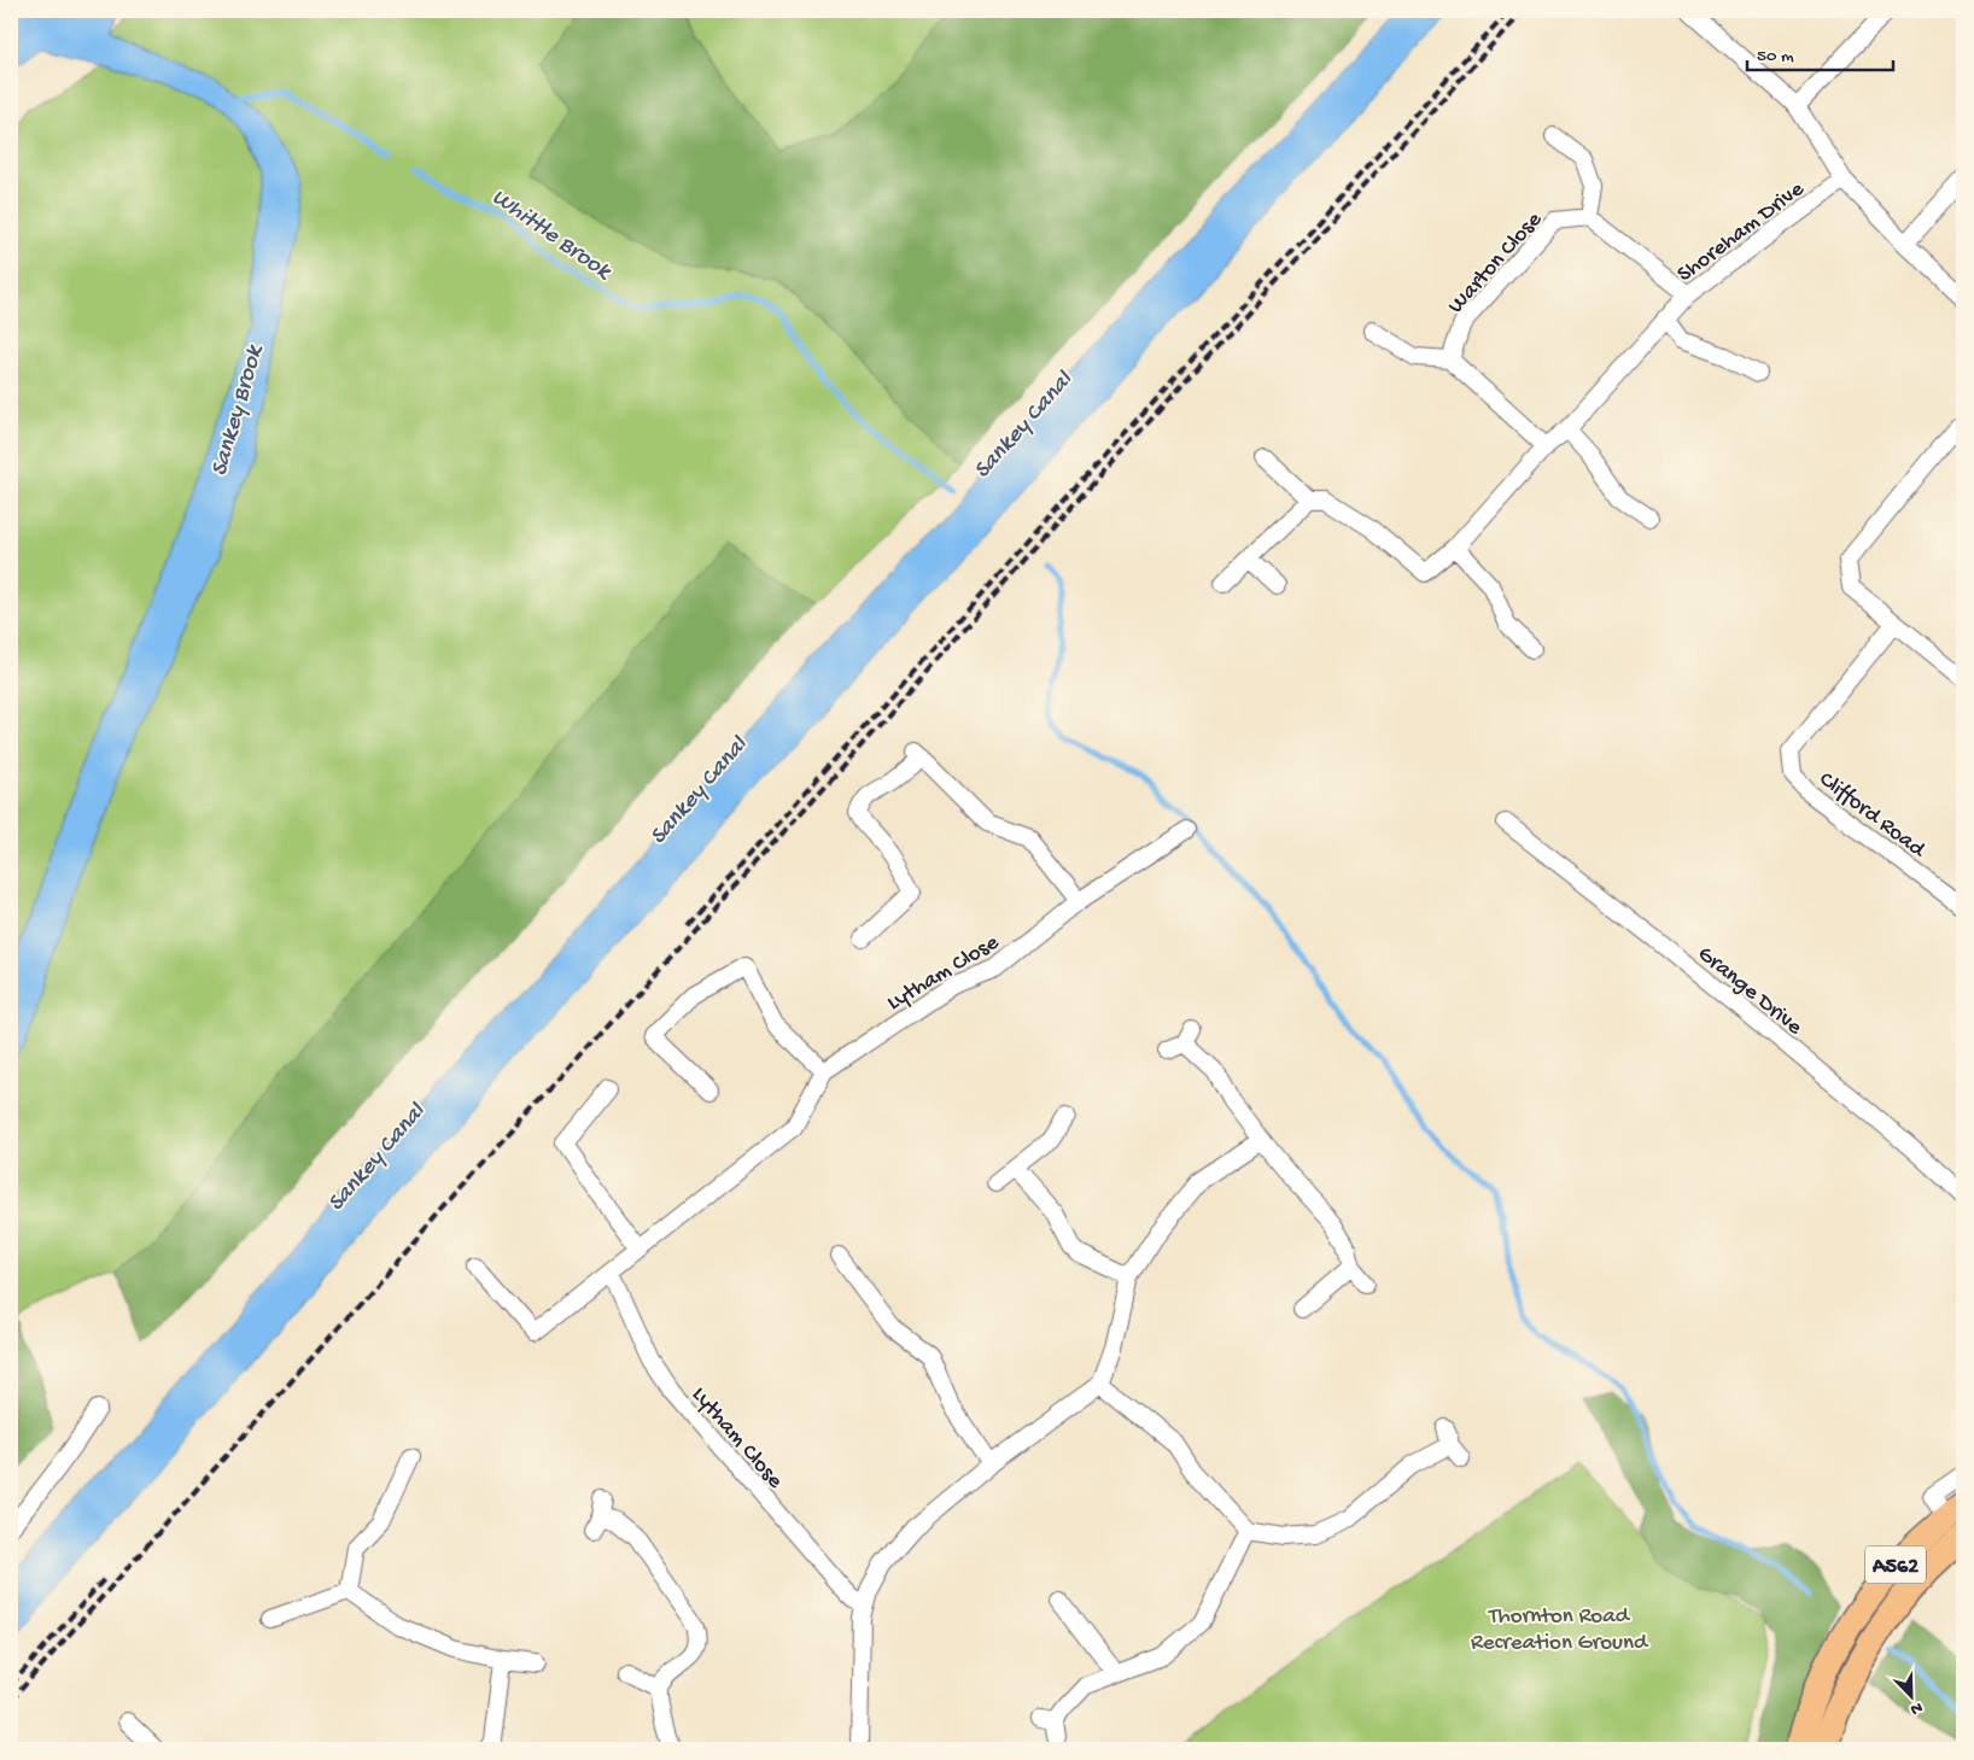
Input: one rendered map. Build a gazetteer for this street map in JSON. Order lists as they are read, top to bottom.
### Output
{
  "streets": {
    "main road": ["A562"],
    "street": [
      "Shoreham Drive",
      "Warton Close",
      "Clifford Road",
      "Lytham Close",
      "Grange Drive"
    ]
  },
  "water": ["Whittle Brook", "Sankey Brook", "Sankey Canal"],
  "parks": ["Thornton Road Recreation Ground"],
  "scale_bar": "50 m",
  "north": "bottom right"
}
